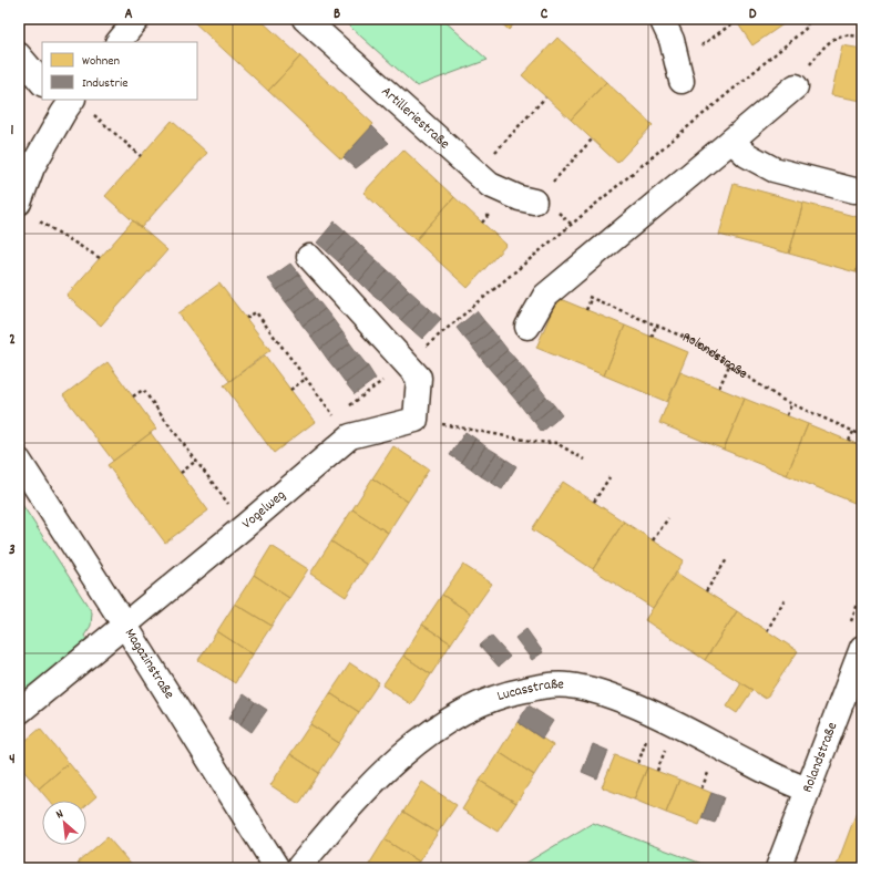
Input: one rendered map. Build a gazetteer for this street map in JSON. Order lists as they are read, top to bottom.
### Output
{
  "streets": {
    "street": [
      "Artilleriestraße",
      "Rolandstraße",
      "Vogelweg",
      "Magazinstraße",
      "Lucasstraße"
    ]
  },
  "crossings": [
    ["Rolandstraße", "Lucasstraße"],
    ["Vogelweg", "Magazinstraße"]
  ],
  "legend": ["Wohnen", "Industrie"],
  "north": "top left",
  "grid": {
    "columns": [
      "A",
      "B",
      "C",
      "D"
    ],
    "rows": [
      "1",
      "2",
      "3",
      "4"
    ]
  }
}
